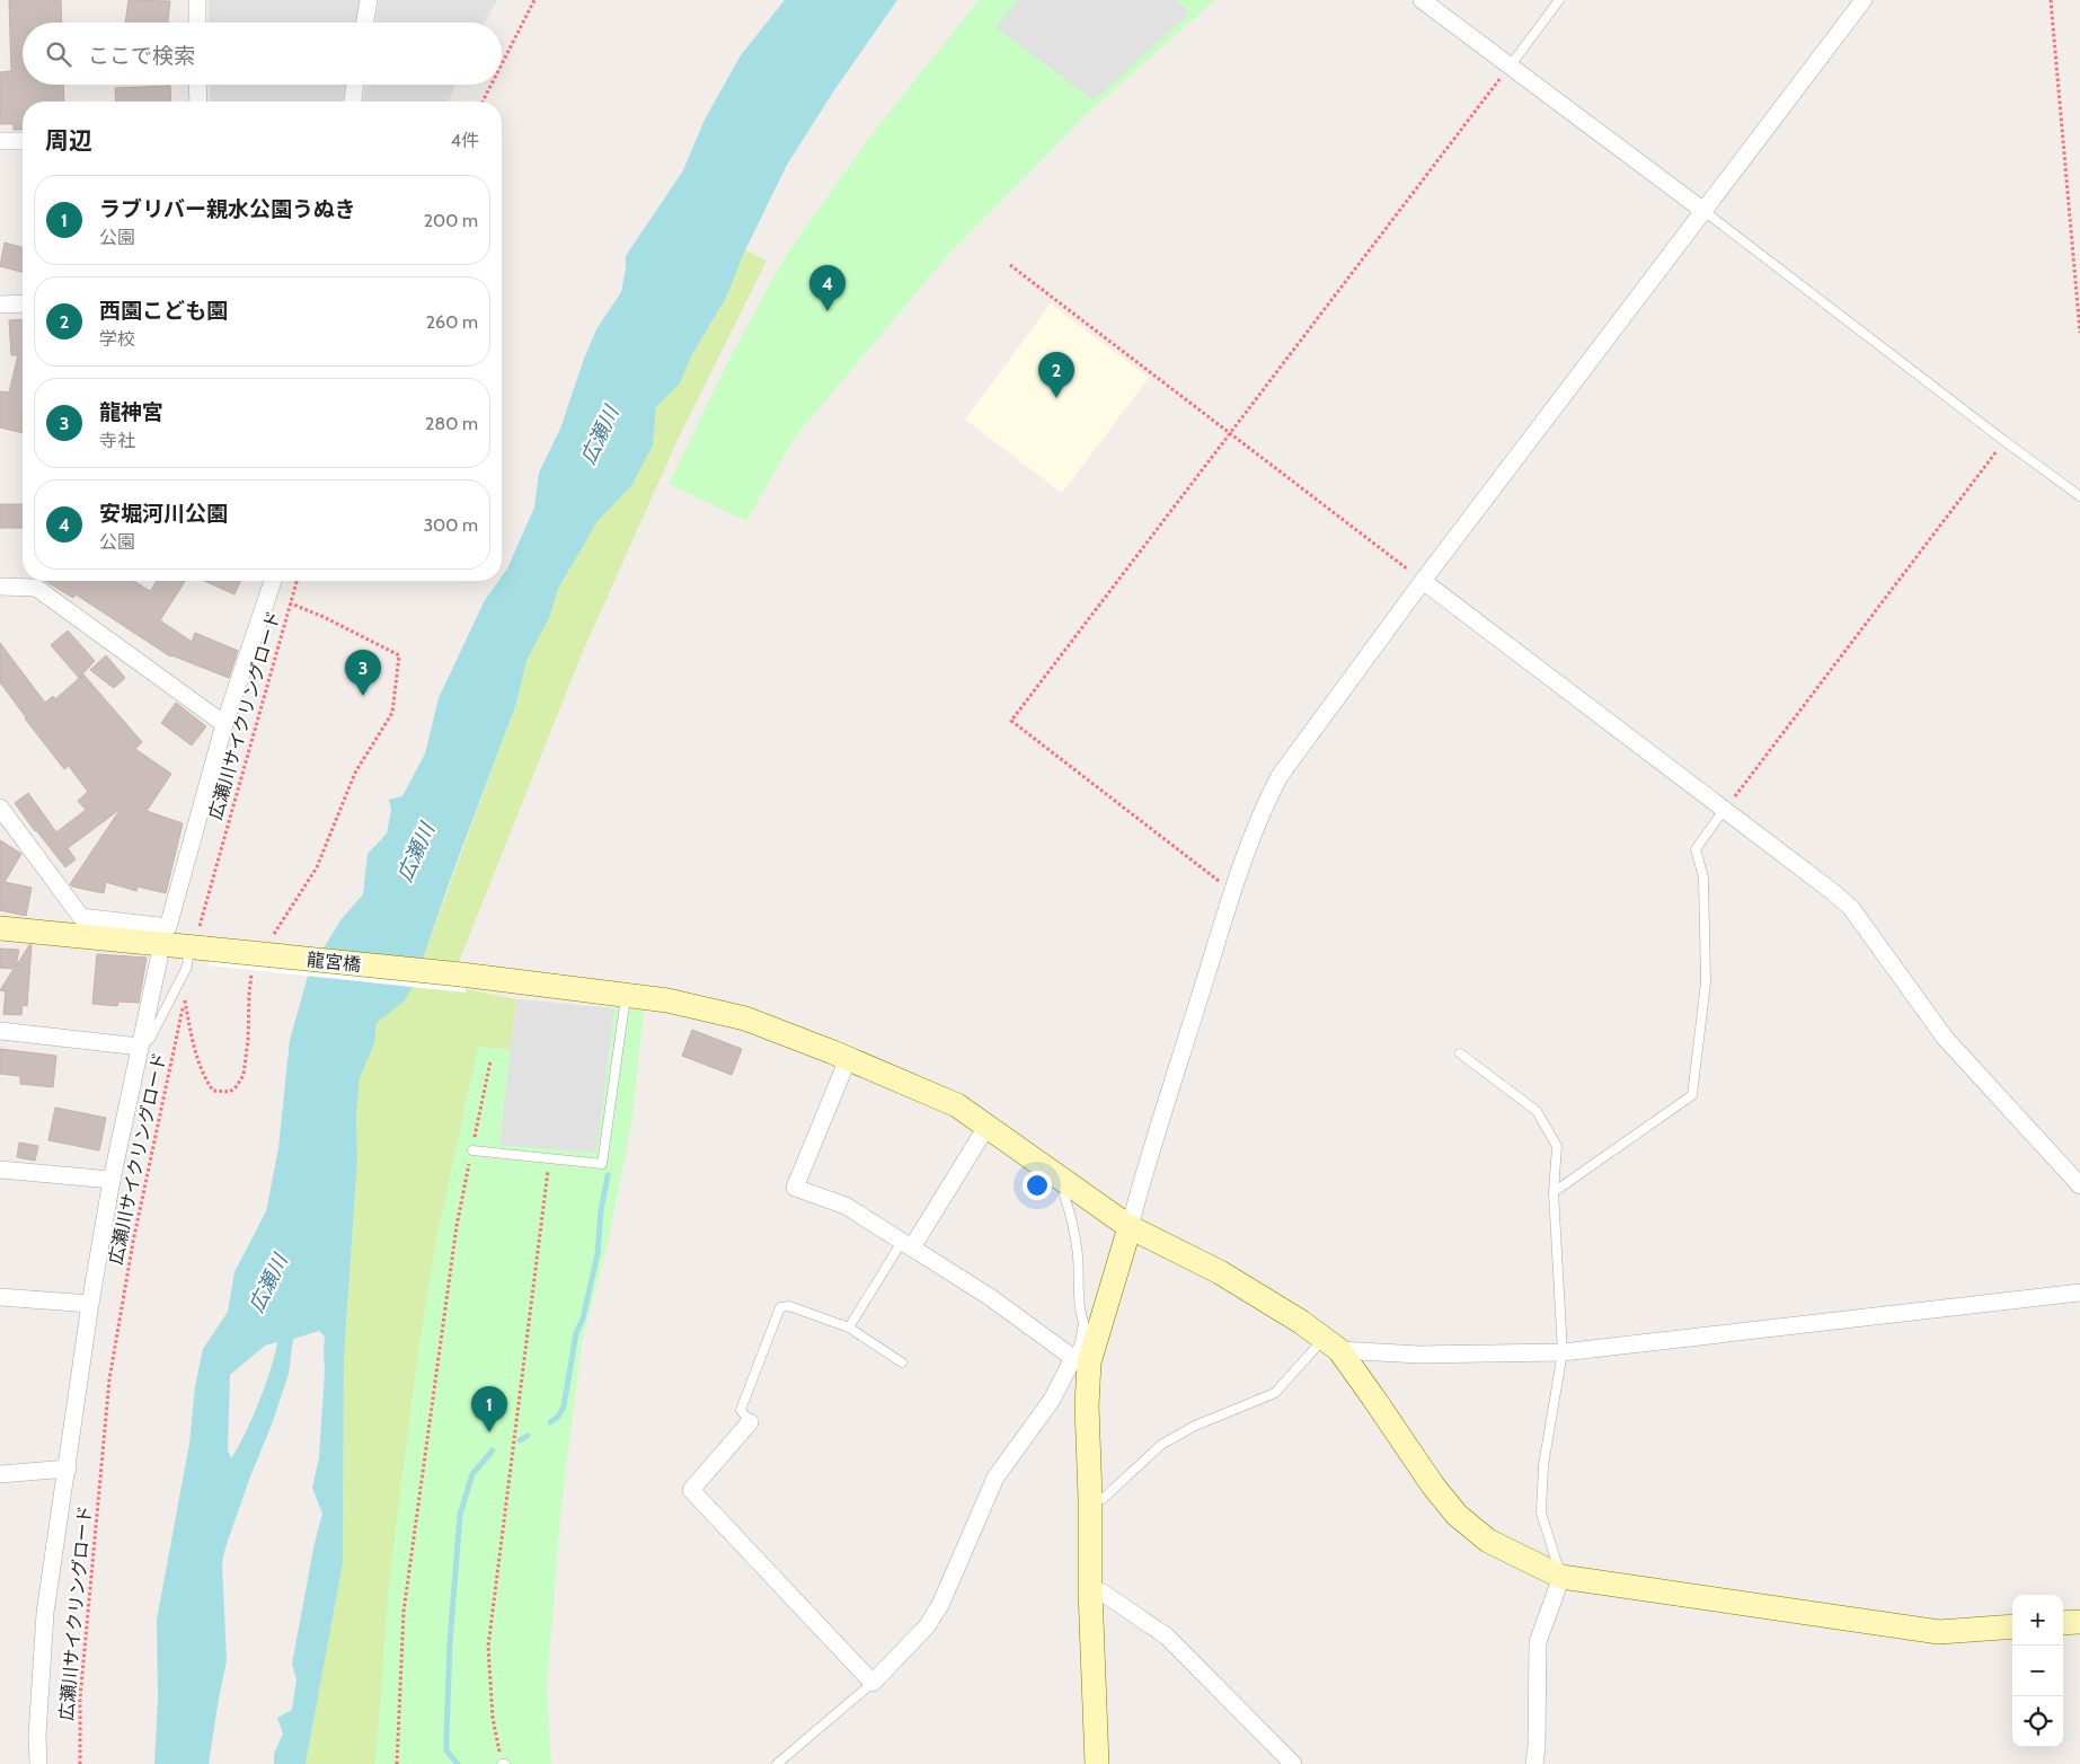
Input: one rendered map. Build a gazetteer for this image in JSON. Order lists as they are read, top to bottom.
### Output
{
  "streets": {
    "street": ["龍宮橋"],
    "path": ["広瀬川サイクリングロード"]
  },
  "crossings": [
    ["広瀬川サイクリングロード", "龍宮橋"]
  ],
  "water": ["広瀬川"],
  "page": {
    "search": "ここで検索",
    "heading": ["周辺", "4件"],
    "list": [
      {
        "mark": "1",
        "name": "ラブリバー親水公園うぬき",
        "note": "公園",
        "value": "200 m"
      },
      {
        "mark": "2",
        "name": "西園こども園",
        "note": "学校",
        "value": "260 m"
      },
      {
        "mark": "3",
        "name": "龍神宮",
        "note": "寺社",
        "value": "280 m"
      },
      {
        "mark": "4",
        "name": "安堀河川公園",
        "note": "公園",
        "value": "300 m"
      }
    ],
    "pins": [
      "4",
      "2",
      "3",
      "1"
    ],
    "map_buttons": ["+", "−"]
  }
}
